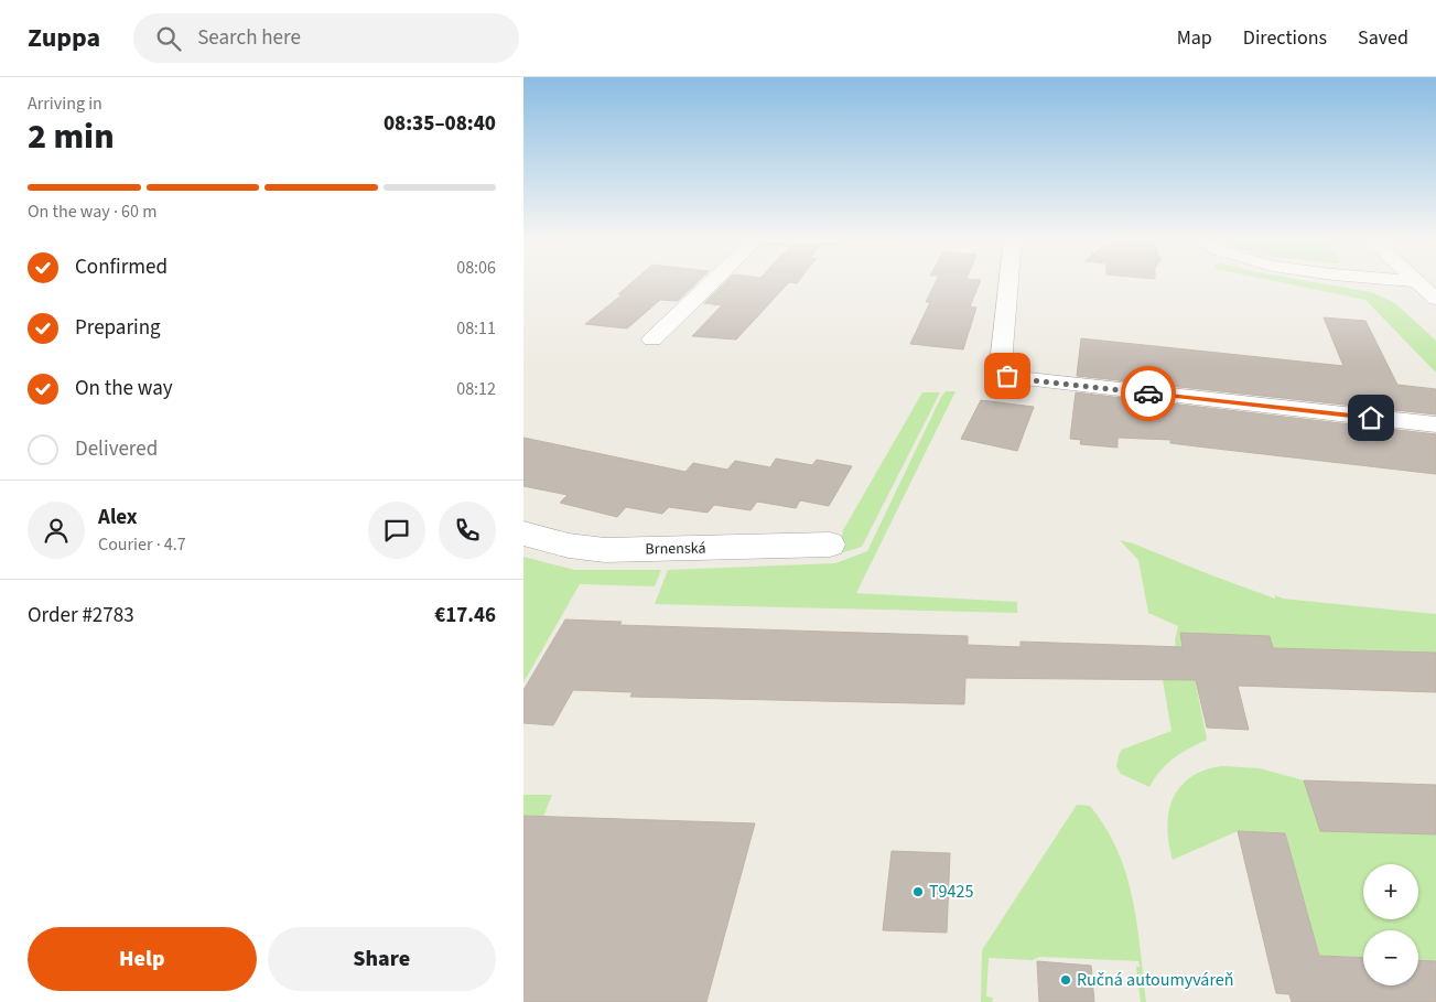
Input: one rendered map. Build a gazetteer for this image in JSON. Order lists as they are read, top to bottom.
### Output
{
  "streets": {
    "street": ["Brnenská"]
  },
  "places": ["T9425", "Ručná autoumyváreň"],
  "page": {
    "header": "Zuppa",
    "search": "Search here",
    "nav": ["Map", "Directions", "Saved"],
    "heading": ["2 min", "Arriving in", "08:35–08:40"],
    "panel": [
      "Alex",
      "Courier · 4.7",
      "Order #2783",
      "€17.46"
    ],
    "bar": "On the way · 60 m",
    "list": [
      ["Confirmed", "08:06"],
      ["Preparing", "08:11"],
      ["On the way", "08:12"],
      "Delivered"
    ],
    "map_buttons": ["+", "−"],
    "buttons": ["Help", "Share"]
  }
}
